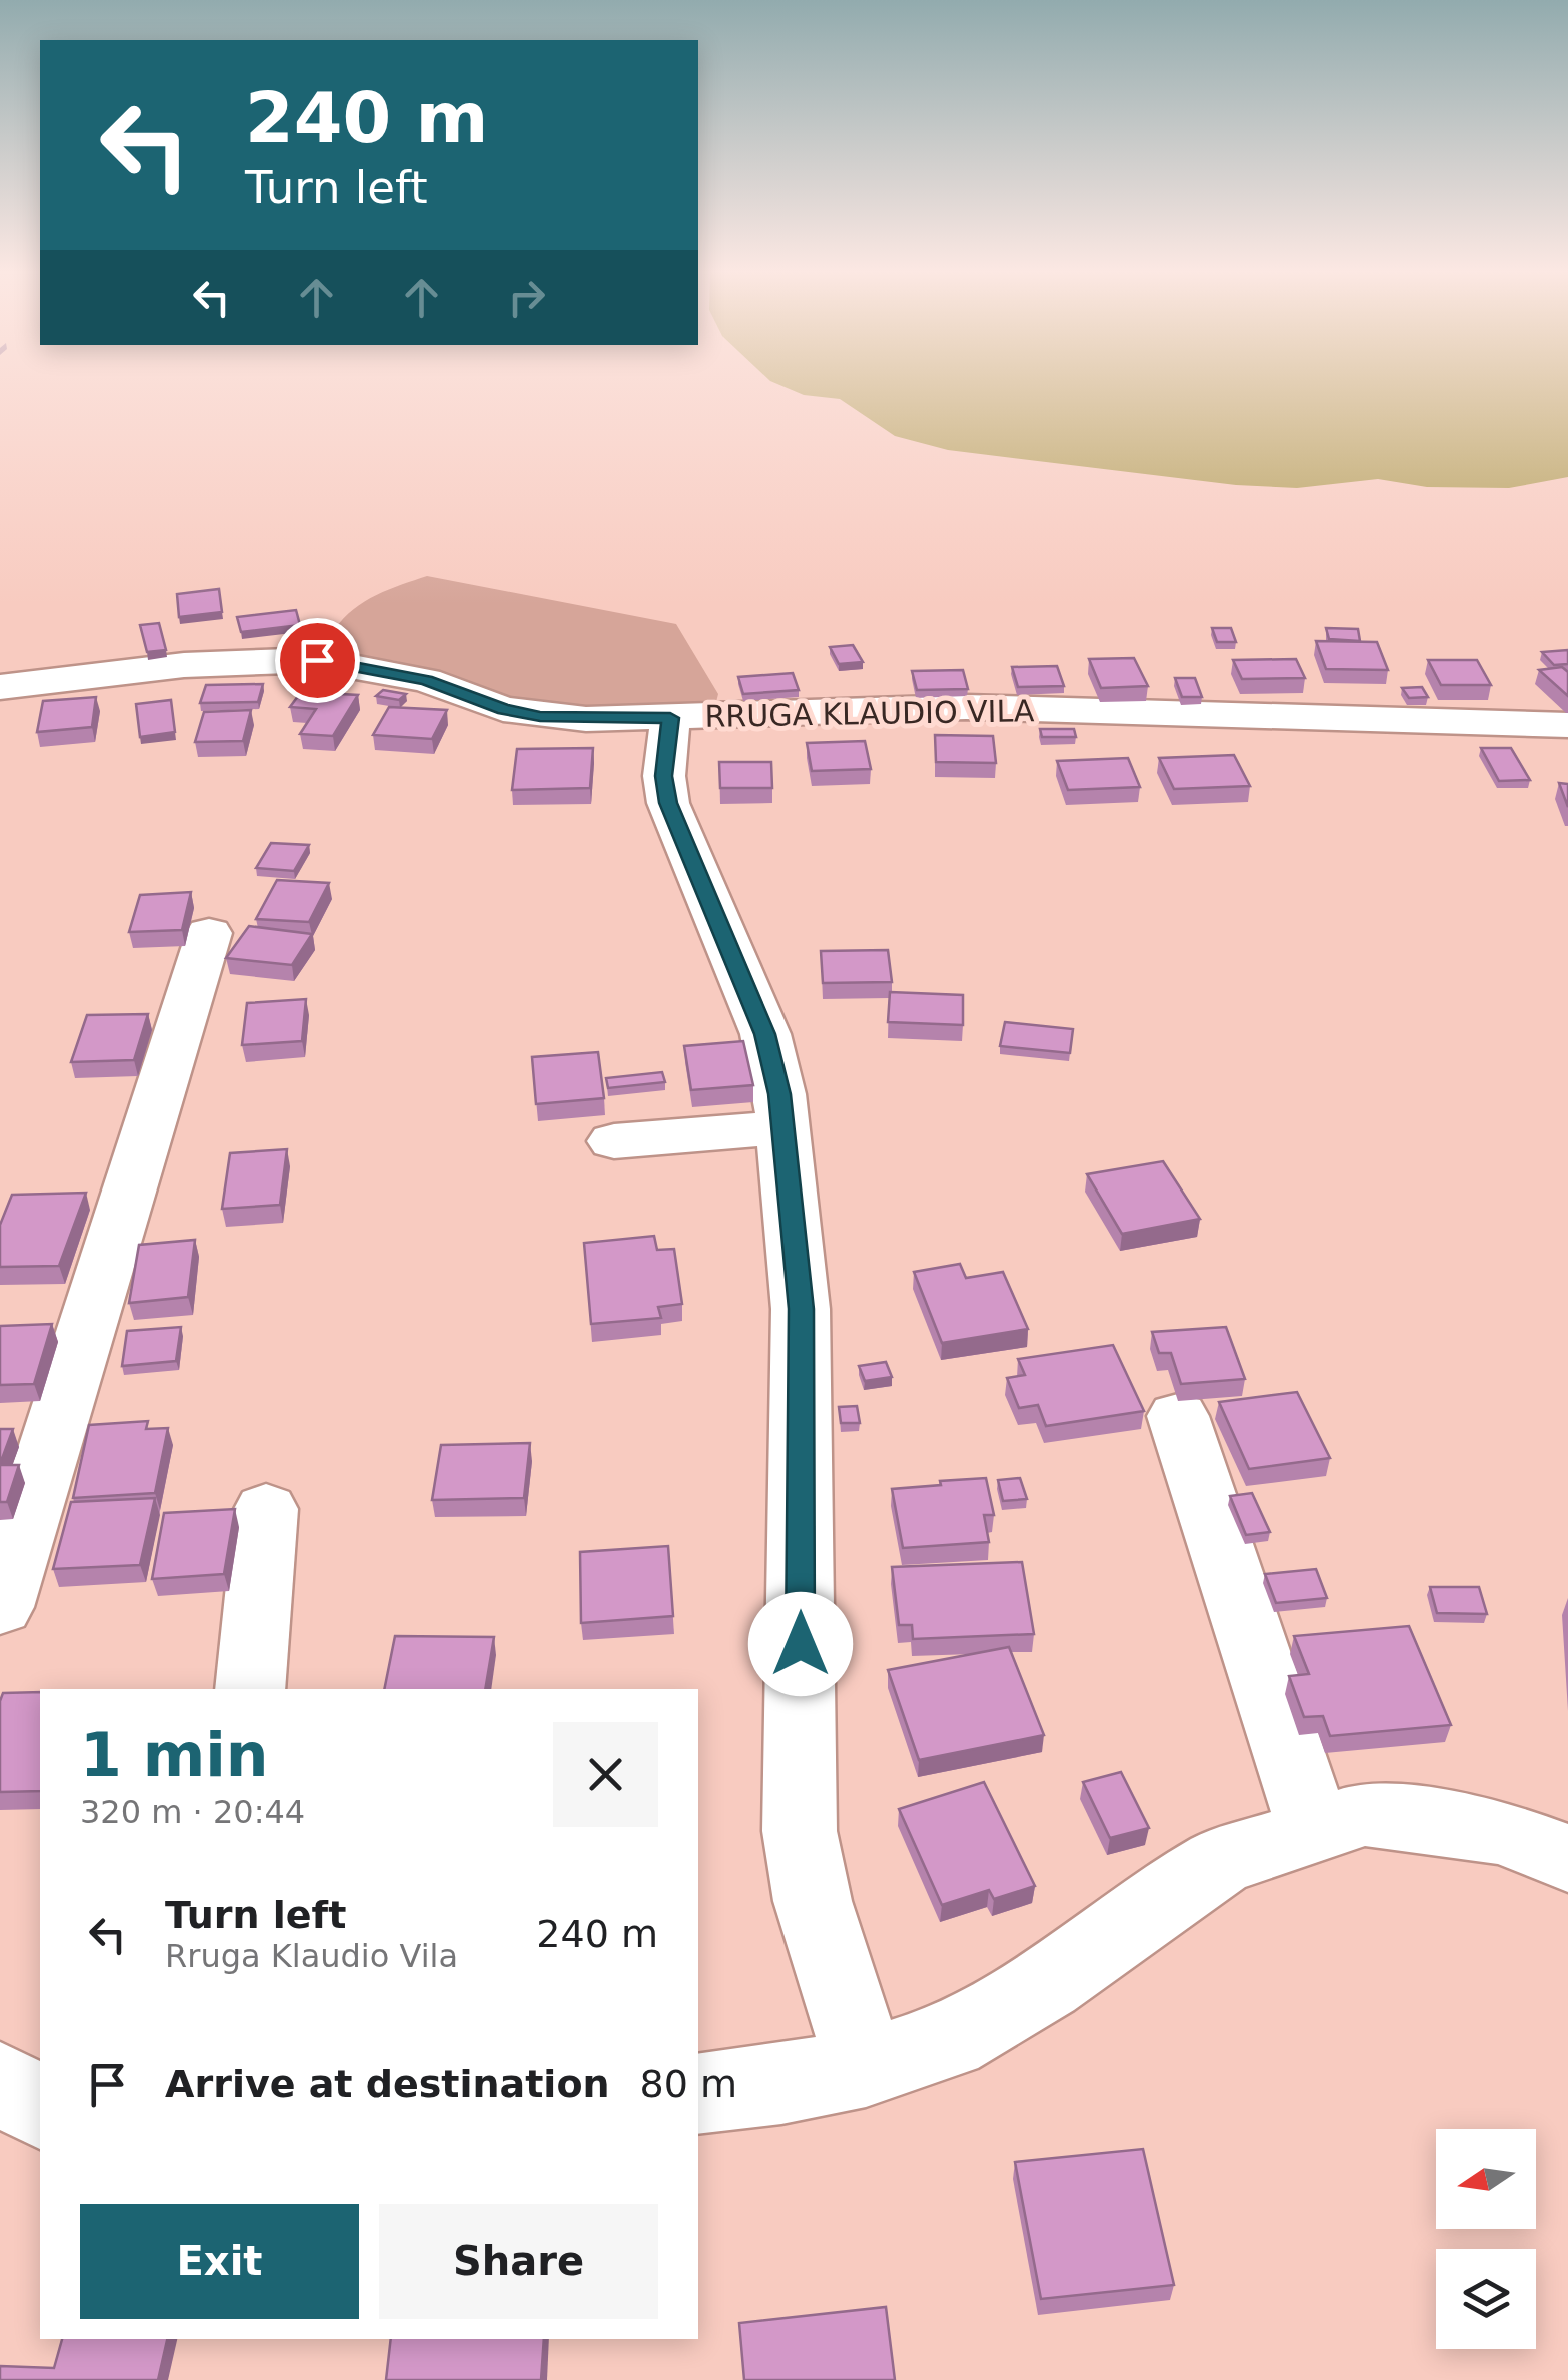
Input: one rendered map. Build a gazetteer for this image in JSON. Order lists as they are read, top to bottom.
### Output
{
  "streets": {
    "street": ["RRUGA KLAUDIO VILA"]
  },
  "north": "left",
  "page": {
    "turn": ["240 m", "Turn left"],
    "heading": ["1 min", "320 m · 20:44"],
    "list": [
      {
        "name": "Turn left",
        "note": "Rruga Klaudio Vila",
        "value": "240 m"
      },
      {
        "name": "Arrive at destination",
        "value": "80 m"
      }
    ],
    "buttons": ["Exit", "Share"]
  }
}
